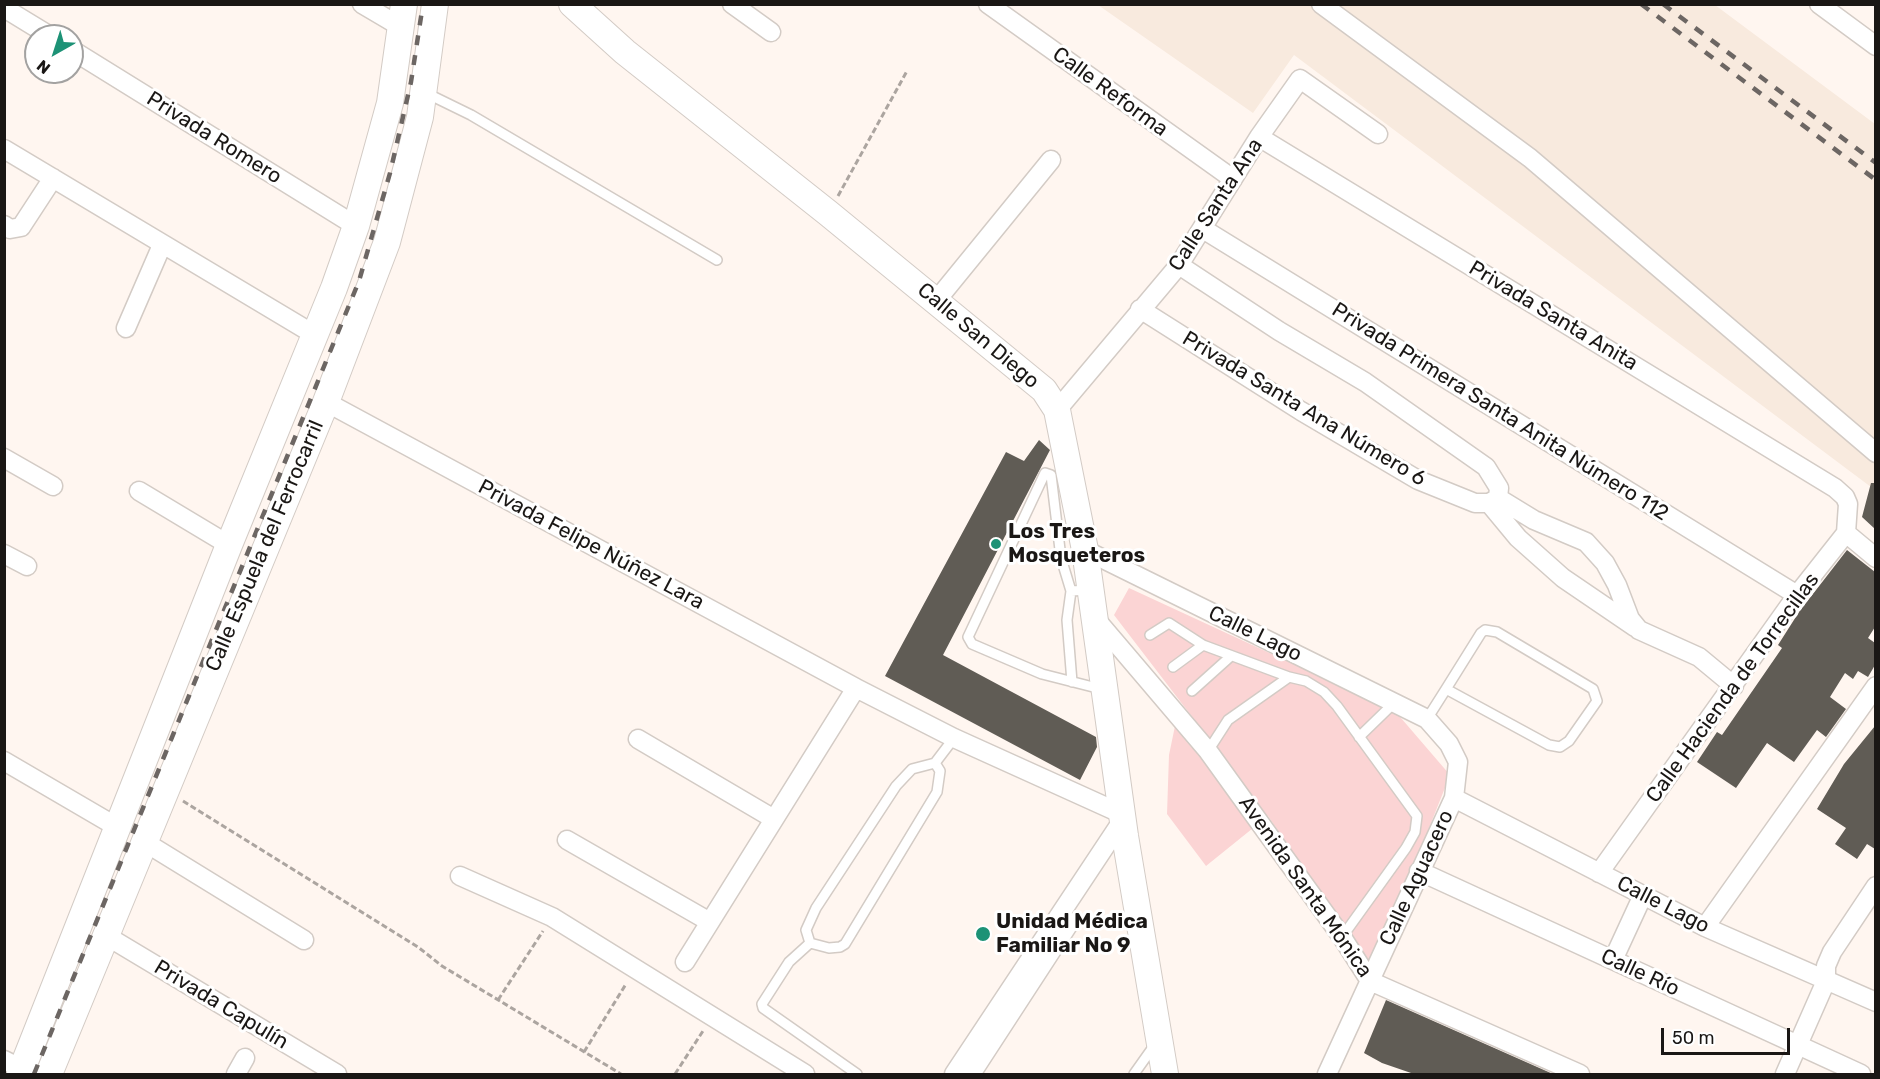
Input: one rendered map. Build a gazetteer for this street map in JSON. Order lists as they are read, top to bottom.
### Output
{
  "streets": {
    "street": [
      "Calle Reforma",
      "Privada Romero",
      "Calle Santa Ana",
      "Privada Santa Anita",
      "Calle San Diego",
      "Privada Santa Ana Número 6",
      "Privada Primera Santa Anita Número 112",
      "Privada Felipe Núñez Lara",
      "Calle Espuela del Ferrocarril",
      "Calle Lago",
      "Calle Hacienda de Torrecillas",
      "Calle Aguacero",
      "Avenida Santa Mónica",
      "Calle Río",
      "Privada Capulín"
    ]
  },
  "crossings": [
    ["Calle Reforma", "Calle Santa Ana"],
    ["Privada Romero", "Calle Espuela del Ferrocarril"],
    ["Calle Santa Ana", "Privada Santa Anita"],
    ["Calle Santa Ana", "Calle San Diego"],
    ["Calle Santa Ana", "Privada Santa Ana Número 6"],
    ["Calle Santa Ana", "Privada Primera Santa Anita Número 112"],
    ["Privada Santa Anita", "Calle Hacienda de Torrecillas"],
    ["Calle San Diego", "Privada Felipe Núñez Lara"],
    ["Calle San Diego", "Calle Lago"],
    ["Calle San Diego", "Avenida Santa Mónica"],
    ["Privada Primera Santa Anita Número 112", "Calle Hacienda de Torrecillas"],
    ["Privada Felipe Núñez Lara", "Calle Espuela del Ferrocarril"],
    ["Calle Espuela del Ferrocarril", "Privada Capulín"],
    ["Calle Lago", "Calle Hacienda de Torrecillas"],
    ["Calle Lago", "Calle Aguacero"],
    ["Calle Aguacero", "Avenida Santa Mónica"],
    ["Calle Aguacero", "Calle Río"]
  ],
  "places": ["Los Tres Mosqueteros", "Unidad Médica Familiar No 9"],
  "scale_bar": "50 m",
  "north": "bottom left"
}
